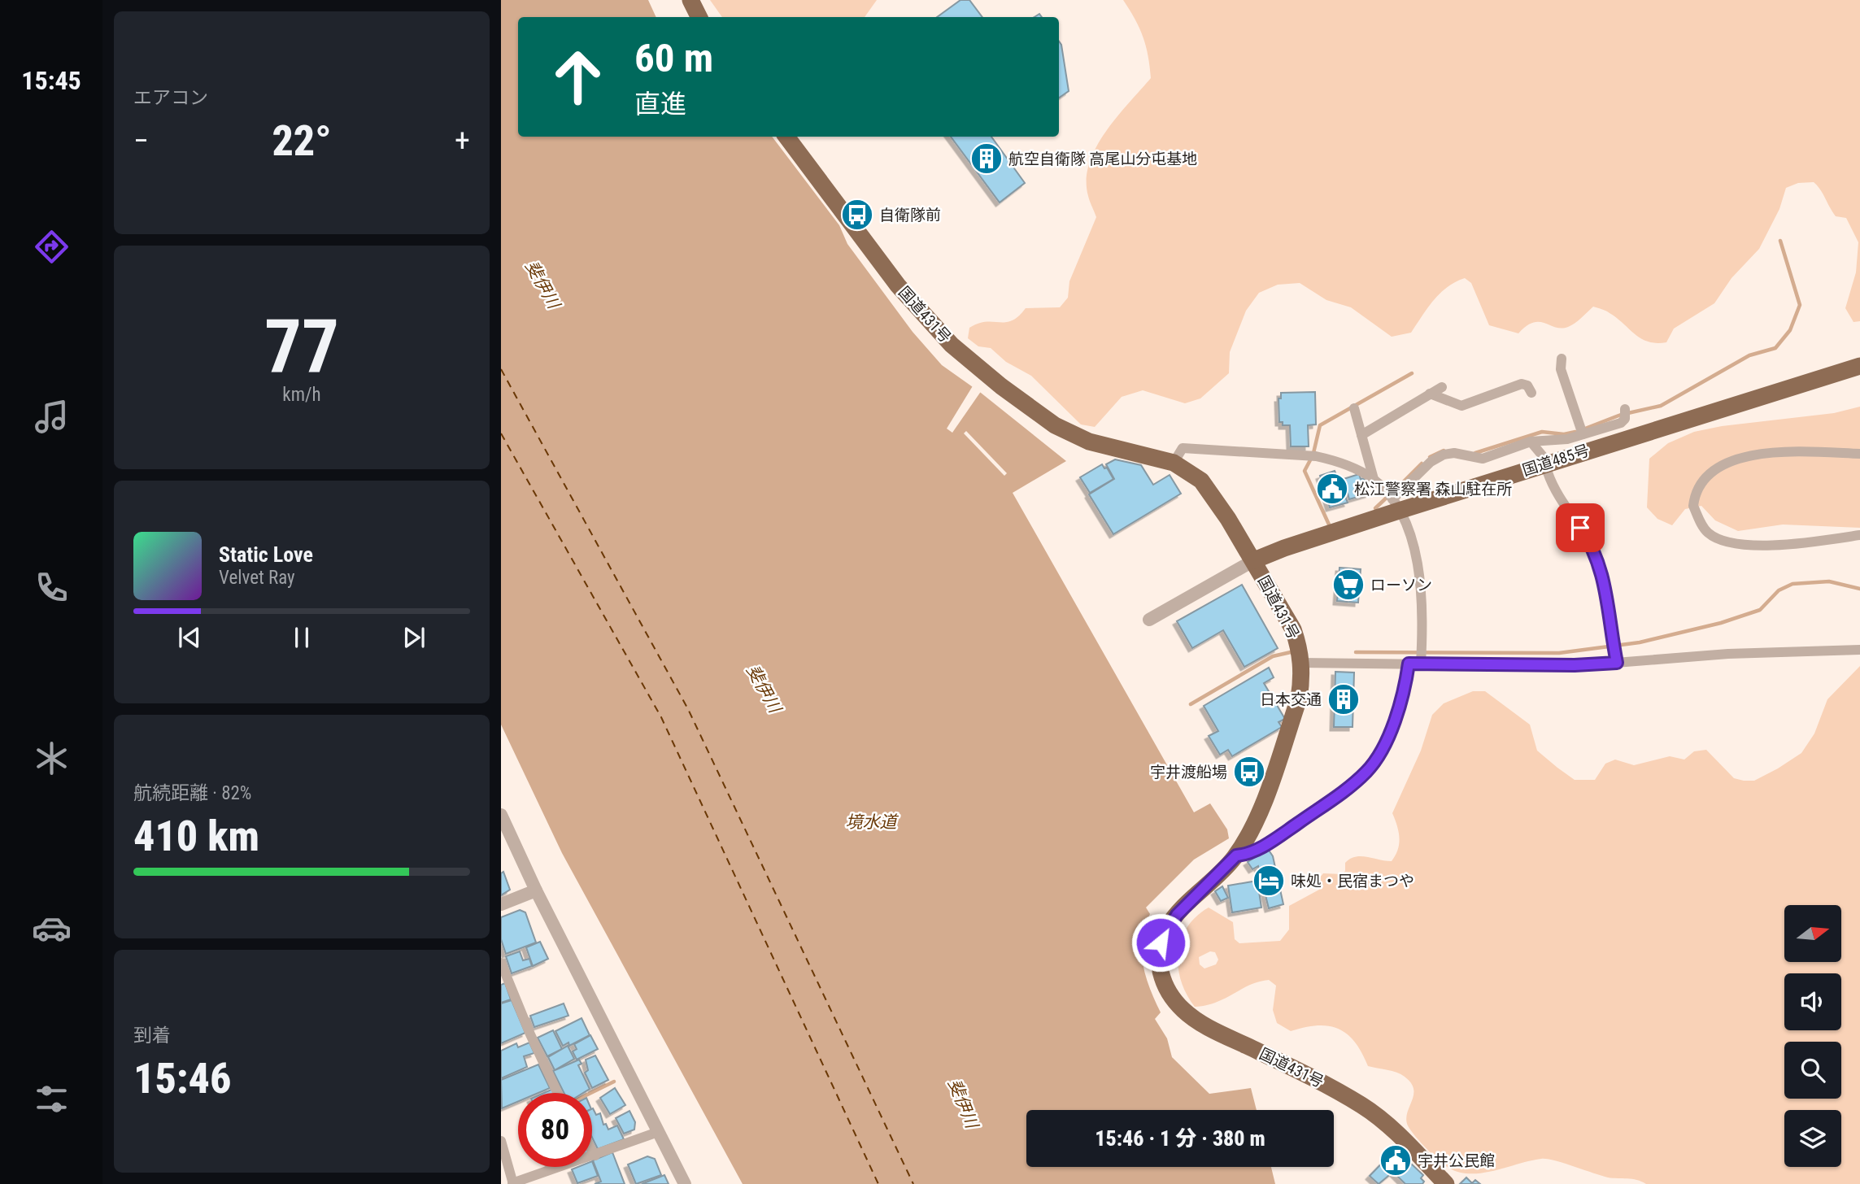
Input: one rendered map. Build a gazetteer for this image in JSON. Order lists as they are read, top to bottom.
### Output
{
  "streets": {
    "highway": ["国道431号", "国道485号"]
  },
  "crossings": [
    ["国道431号", "国道485号"]
  ],
  "water": ["斐伊川", "境水道"],
  "places": {
    "building": ["航空自衛隊 高尾山分屯基地", "日本交通"],
    "bus stop": ["自衛隊前", "宇井渡船場"],
    "public building": ["松江警察署 森山駐在所", "宇井公民館"],
    "supermarket": ["ローソン"],
    "hotel": ["味処・民宿まつや"]
  },
  "north": "right",
  "page": {
    "tabs": "15:45",
    "tile": [
      "エアコン",
      ["77", "km/h"],
      ["航続距離 · 82%", "410 km"],
      ["到着", "15:46"]
    ],
    "turn": ["60 m", "直進"],
    "heat": ["−", "22°", "+"],
    "song": ["Static Love", "Velvet Ray"],
    "limit": "80",
    "trip": "15:46 · 1 分 · 380 m"
  }
}
